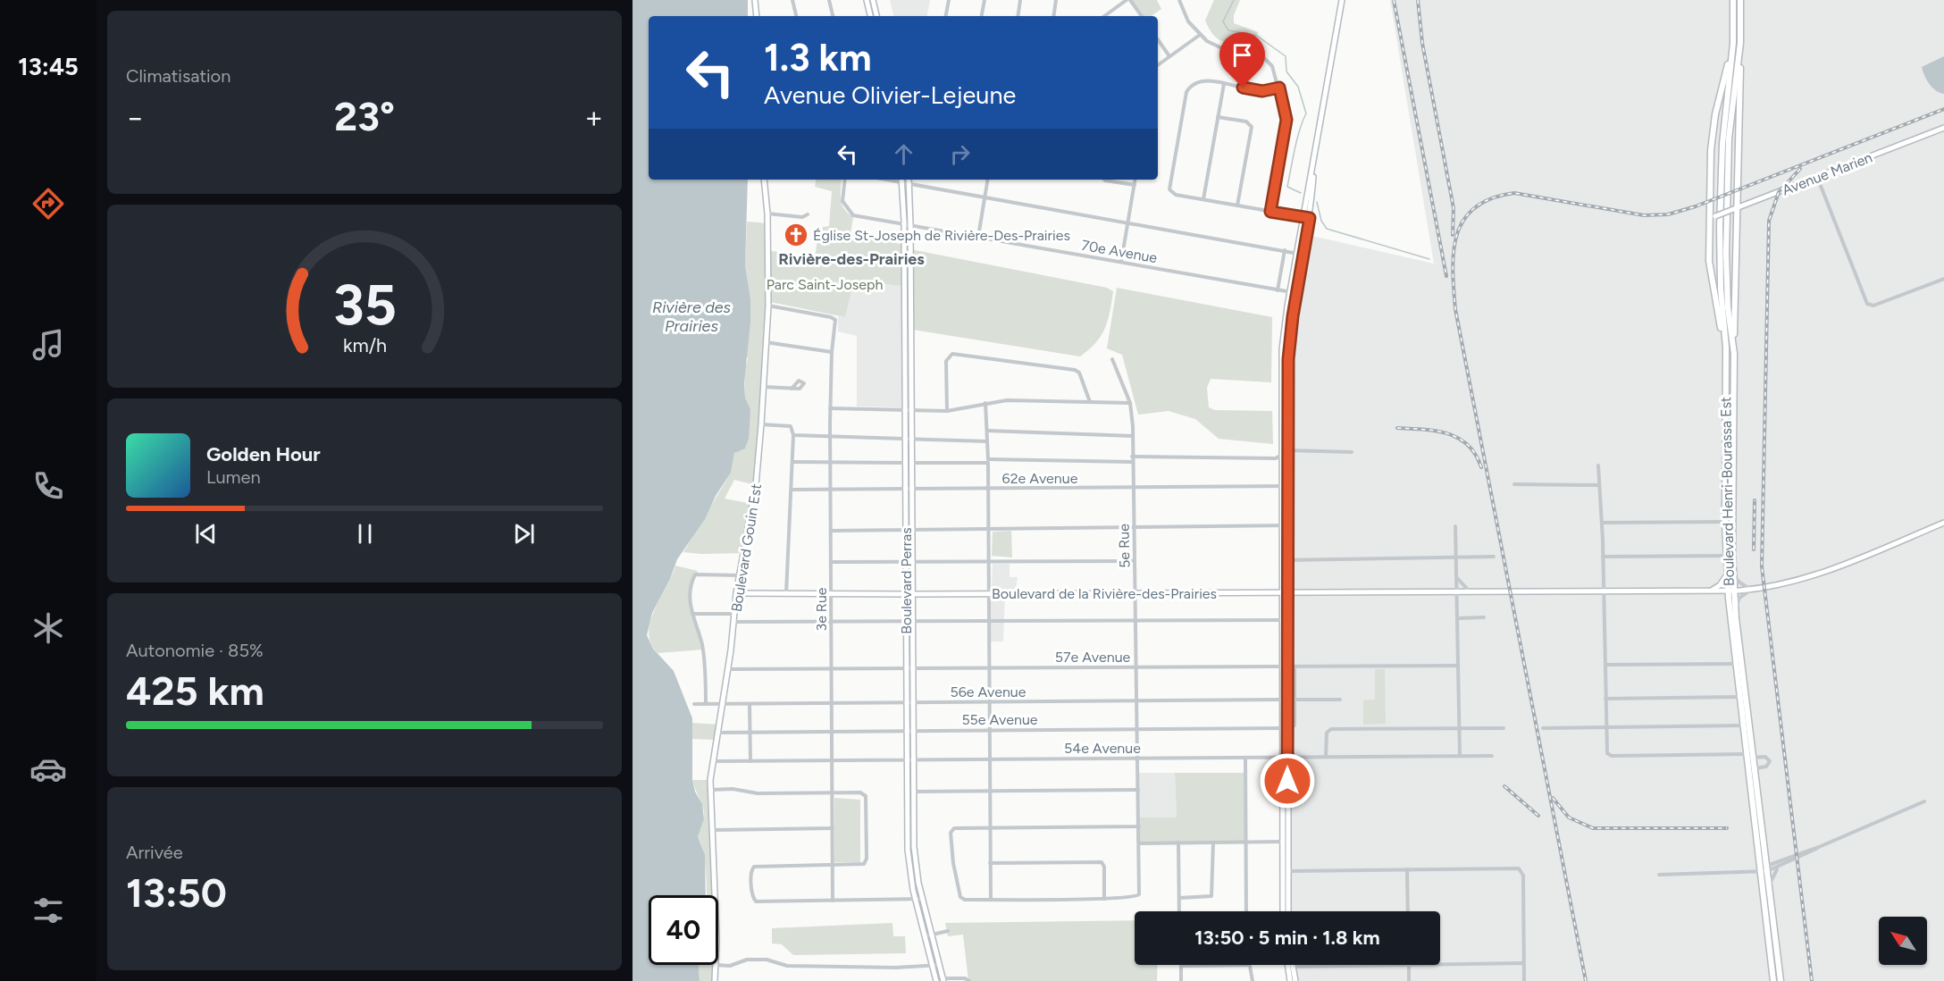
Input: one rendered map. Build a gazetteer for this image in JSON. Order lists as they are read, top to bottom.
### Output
{
  "streets": {
    "main road": ["Boulevard Henri-Bourassa Est"],
    "street": [
      "Avenue Marien",
      "70e Avenue",
      "62e Avenue",
      "5e Rue",
      "Boulevard Gouin Est",
      "Boulevard Perras",
      "Boulevard de la Rivière-des-Prairies",
      "3e Rue",
      "57e Avenue",
      "56e Avenue",
      "55e Avenue",
      "54e Avenue"
    ]
  },
  "crossings": [
    ["70e Avenue", "Boulevard Perras"],
    ["62e Avenue", "5e Rue"],
    ["62e Avenue", "Boulevard Perras"],
    ["62e Avenue", "3e Rue"],
    ["Boulevard Henri-Bourassa Est", "Boulevard de la Rivière-des-Prairies"],
    ["5e Rue", "Boulevard de la Rivière-des-Prairies"],
    ["5e Rue", "57e Avenue"],
    ["5e Rue", "56e Avenue"],
    ["5e Rue", "55e Avenue"],
    ["5e Rue", "54e Avenue"],
    ["Boulevard Gouin Est", "Boulevard de la Rivière-des-Prairies"],
    ["Boulevard Gouin Est", "3e Rue"],
    ["Boulevard Gouin Est", "57e Avenue"],
    ["Boulevard Gouin Est", "56e Avenue"],
    ["Boulevard Gouin Est", "55e Avenue"],
    ["Boulevard Gouin Est", "54e Avenue"],
    ["Boulevard Perras", "Boulevard de la Rivière-des-Prairies"],
    ["Boulevard Perras", "57e Avenue"],
    ["Boulevard Perras", "56e Avenue"],
    ["Boulevard Perras", "55e Avenue"],
    ["Boulevard Perras", "54e Avenue"],
    ["Boulevard de la Rivière-des-Prairies", "3e Rue"],
    ["3e Rue", "57e Avenue"],
    ["3e Rue", "56e Avenue"],
    ["3e Rue", "55e Avenue"],
    ["3e Rue", "54e Avenue"]
  ],
  "districts": ["Rivière-des-Prairies"],
  "water": ["Rivière des Prairies"],
  "parks": ["Parc Saint-Joseph"],
  "places": {
    "church": ["Église St-Joseph de Rivière-Des-Prairies"]
  },
  "north": "top left",
  "page": {
    "tabs": "13:45",
    "tile": [
      "Climatisation",
      ["Autonomie · 85%", "425 km"],
      ["Arrivée", "13:50"]
    ],
    "turn": ["1.3 km", "Avenue Olivier-Lejeune"],
    "heat": ["−", "23°", "+"],
    "song": ["Golden Hour", "Lumen"],
    "limit": "40",
    "trip": "13:50 · 5 min · 1.8 km",
    "gauge": ["35", "km/h"]
  }
}
